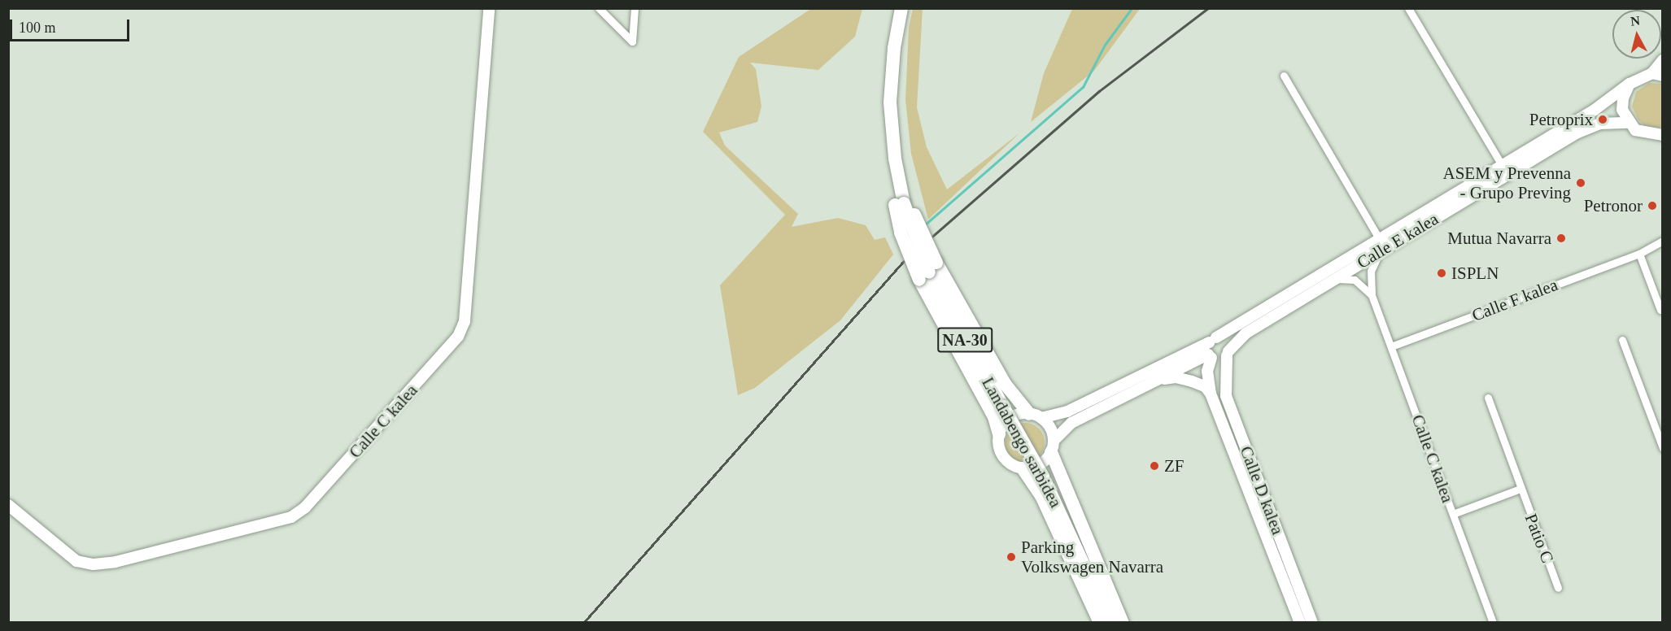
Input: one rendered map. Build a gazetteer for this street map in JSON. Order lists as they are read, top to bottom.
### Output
{
  "streets": {
    "highway": ["NA-30", "Landabengo sarbidea"],
    "main road": ["Calle E kalea", "Calle C kalea", "Calle D kalea"],
    "street": ["Calle F kalea", "Patio C"]
  },
  "crossings": [
    ["Calle E kalea", "Calle D kalea"],
    ["Calle F kalea", "Calle C kalea"]
  ],
  "places": [
    "Petroprix",
    "ASEM y Prevenna - Grupo Preving",
    "Petronor",
    "Mutua Navarra",
    "ISPLN",
    "ZF",
    "Parking Volkswagen Navarra"
  ],
  "scale_bar": "100 m",
  "north": "top"
}
